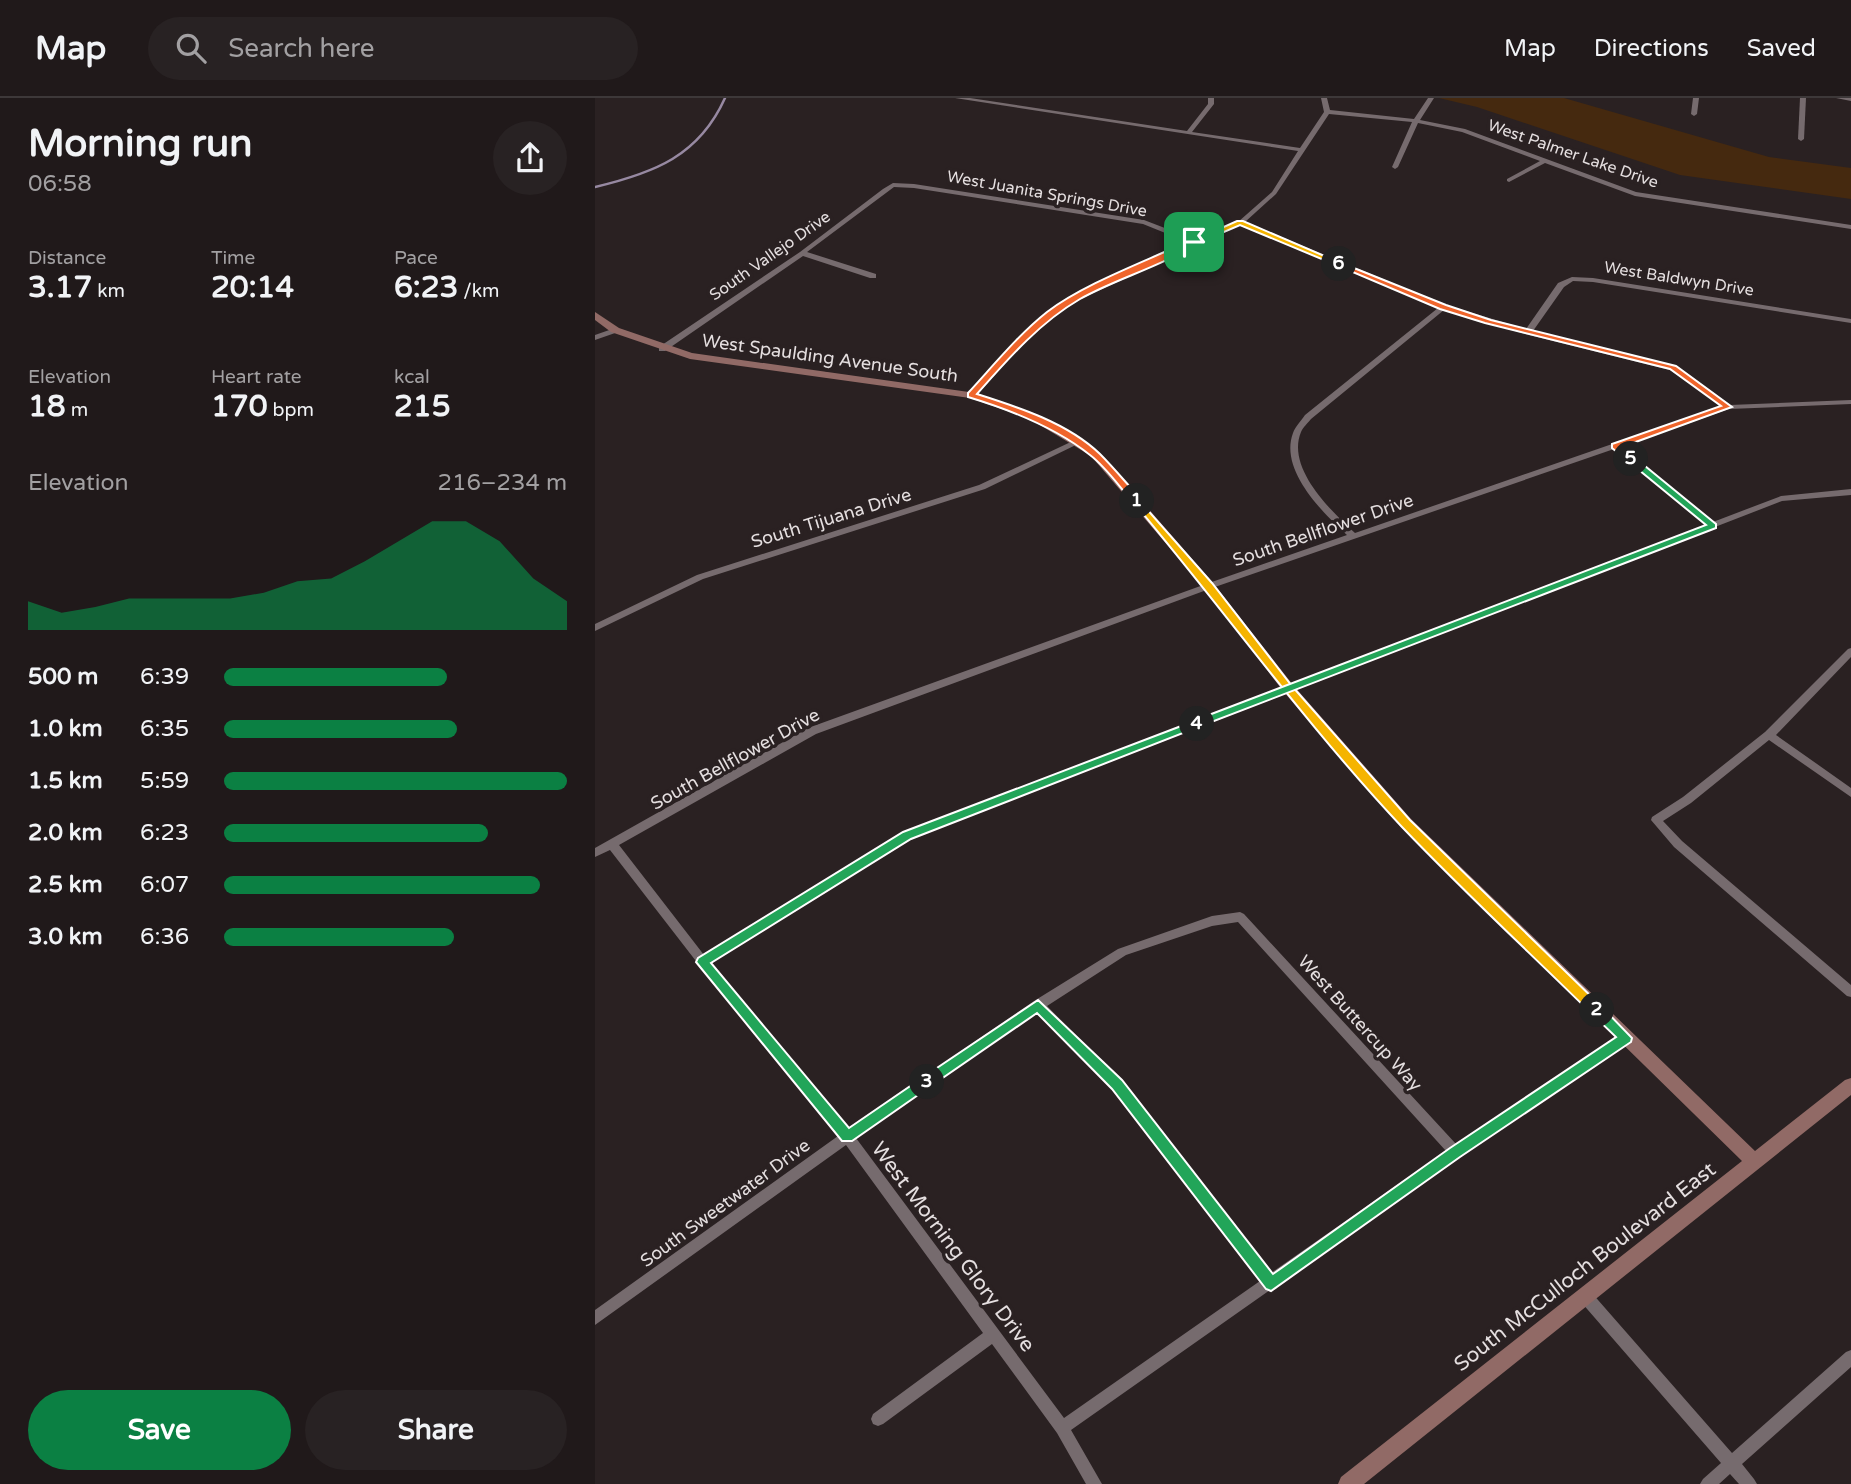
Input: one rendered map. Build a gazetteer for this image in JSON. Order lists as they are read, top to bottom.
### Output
{
  "streets": {
    "street": [
      "West Palmer Lake Drive",
      "West Juanita Springs Drive",
      "South Vallejo Drive",
      "West Baldwyn Drive",
      "West Spaulding Avenue South",
      "South Tijuana Drive",
      "South Bellflower Drive",
      "West Buttercup Way",
      "South Sweetwater Drive",
      "West Morning Glory Drive",
      "South McCulloch Boulevard East"
    ]
  },
  "crossings": [
    ["West Juanita Springs Drive", "South Vallejo Drive"],
    ["South Vallejo Drive", "West Spaulding Avenue South"],
    ["West Spaulding Avenue South", "South Tijuana Drive"],
    ["West Spaulding Avenue South", "South Bellflower Drive"],
    ["West Spaulding Avenue South", "South McCulloch Boulevard East"],
    ["South Bellflower Drive", "West Morning Glory Drive"],
    ["West Buttercup Way", "South Sweetwater Drive"],
    ["South Sweetwater Drive", "West Morning Glory Drive"]
  ],
  "page": {
    "header": "Map",
    "search": "Search here",
    "nav": ["Map", "Directions", "Saved"],
    "heading": ["Morning run", "06:58"],
    "stats": [
      ["Distance", "3.17 km"],
      ["Time", "20:14"],
      ["Pace", "6:23 /km"],
      ["Elevation", "18 m"],
      ["Heart rate", "170 bpm"],
      ["kcal", "215"]
    ],
    "pins": [
      "6",
      "5",
      "1",
      "4",
      "2",
      "3"
    ],
    "chart": ["Elevation", "216–234 m"],
    "list": [
      {
        "name": "500 m",
        "note": "6:39"
      },
      {
        "name": "1.0 km",
        "note": "6:35"
      },
      {
        "name": "1.5 km",
        "note": "5:59"
      },
      {
        "name": "2.0 km",
        "note": "6:23"
      },
      {
        "name": "2.5 km",
        "note": "6:07"
      },
      {
        "name": "3.0 km",
        "note": "6:36"
      }
    ],
    "buttons": ["Save", "Share"]
  }
}
